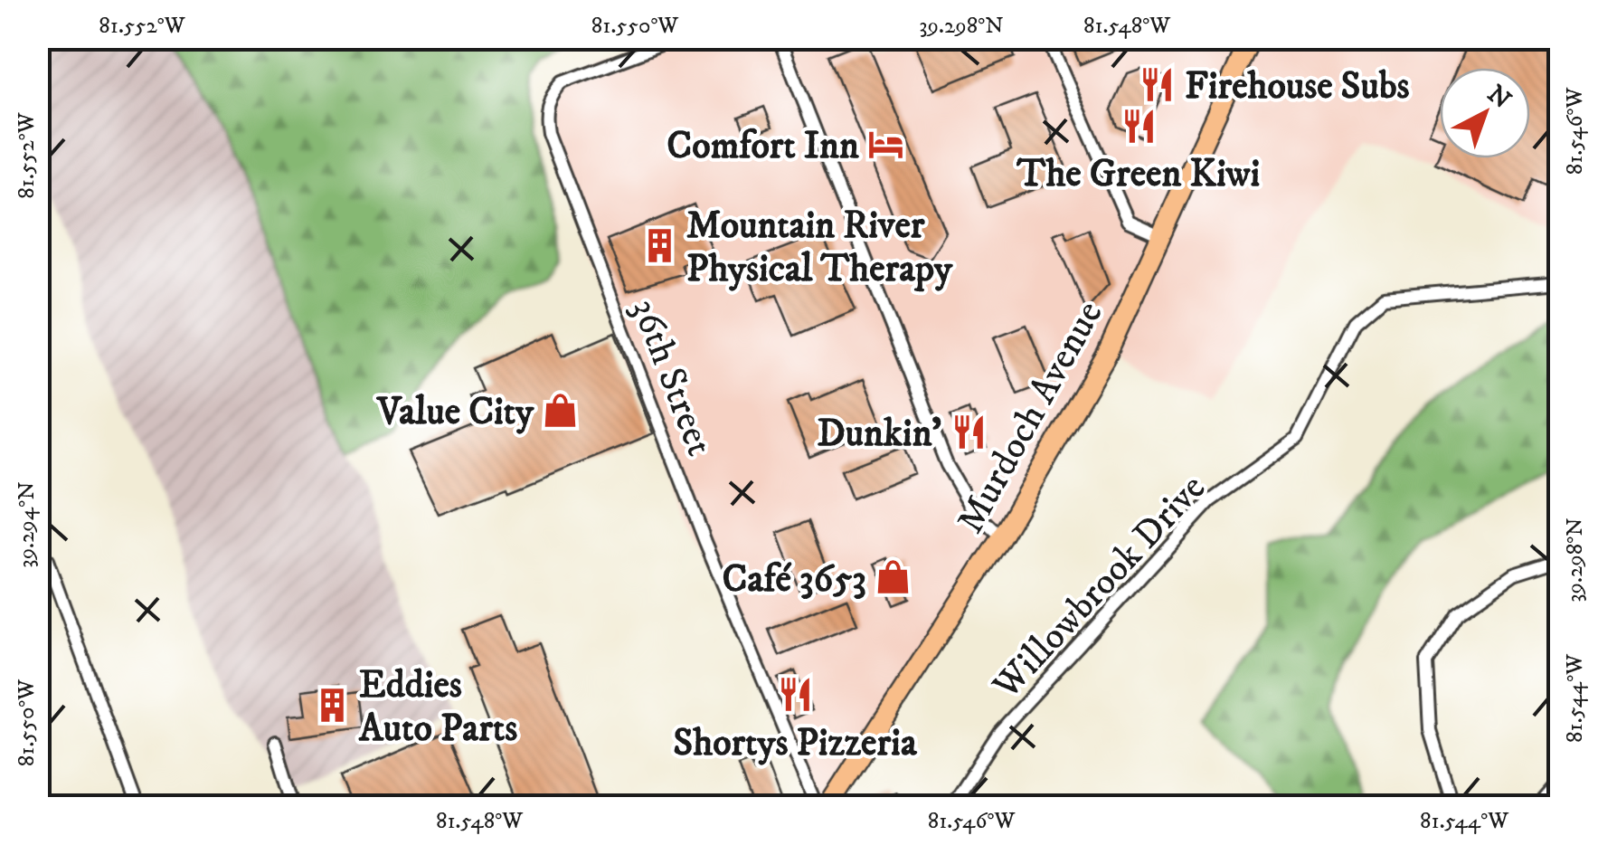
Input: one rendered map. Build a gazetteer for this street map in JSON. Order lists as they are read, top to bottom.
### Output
{
  "streets": {
    "main road": ["Murdoch Avenue"],
    "street": ["36th Street", "Willowbrook Drive"]
  },
  "places": {
    "restaurant": [
      "Firehouse Subs",
      "The Green Kiwi",
      "Dunkin'",
      "Shortys Pizzeria"
    ],
    "hotel": ["Comfort Inn"],
    "building": ["Mountain River Physical Therapy", "Eddies Auto Parts"],
    "shop": ["Value City", "Café 3653"]
  },
  "north": "top right",
  "coordinates": [
    "81.552°W",
    "81.550°W",
    "39.298°N",
    "81.548°W",
    "81.546°W",
    "39.294°N",
    "81.544°W"
  ]
}
